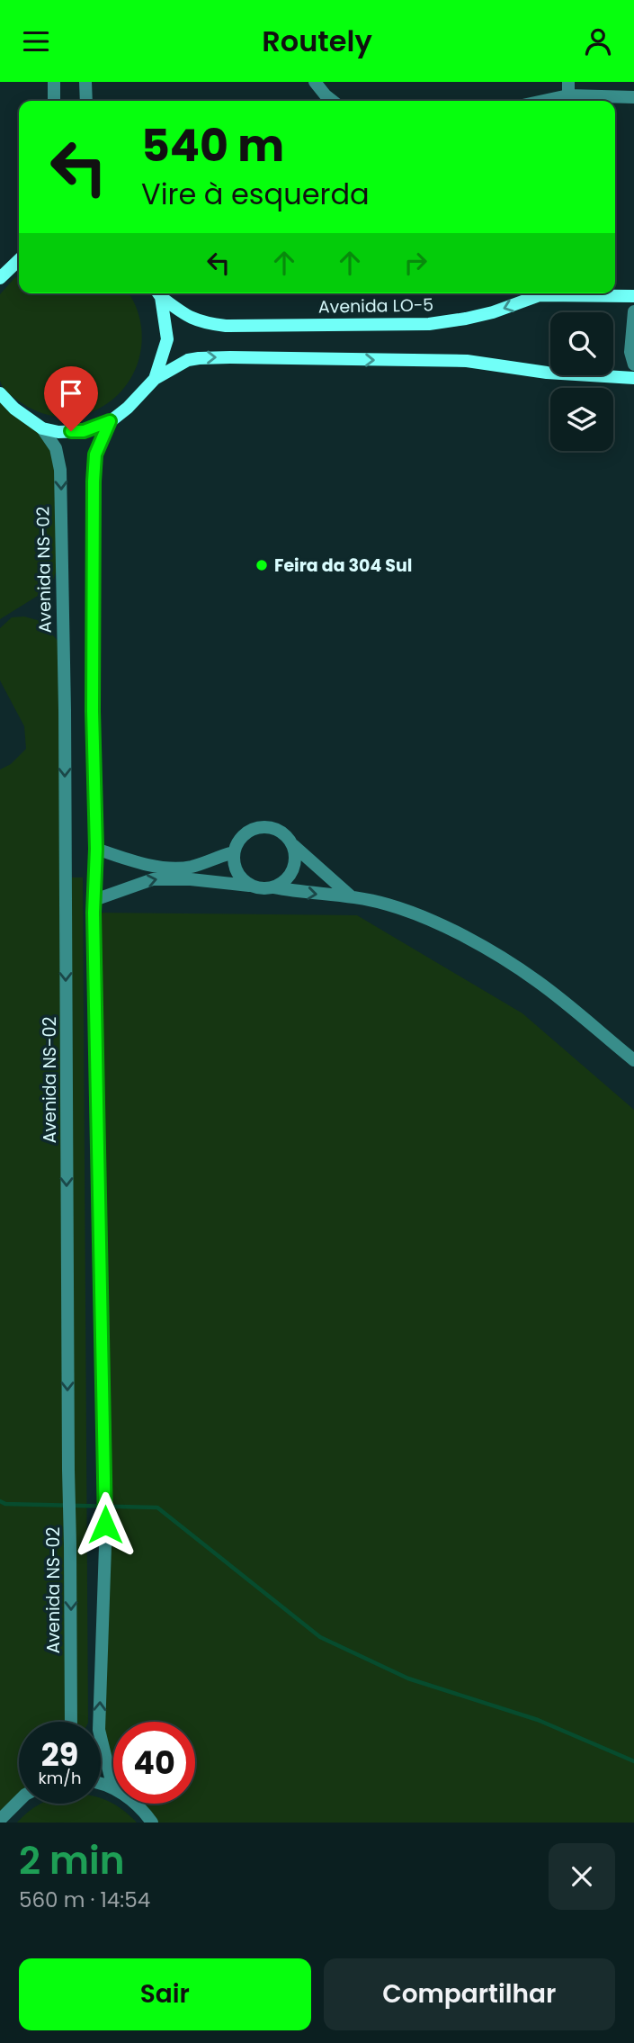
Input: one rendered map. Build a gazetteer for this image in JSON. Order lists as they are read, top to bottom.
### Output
{
  "streets": {
    "main road": ["Avenida LO-5"],
    "street": ["Avenida NS-02"]
  },
  "places": ["Feira da 304 Sul"],
  "page": {
    "header": "Routely",
    "turn": ["540 m", "Vire à esquerda"],
    "speed": "29 km/h",
    "limit": "40",
    "heading": ["2 min", "560 m · 14:54"],
    "buttons": ["Sair", "Compartilhar"]
  }
}
